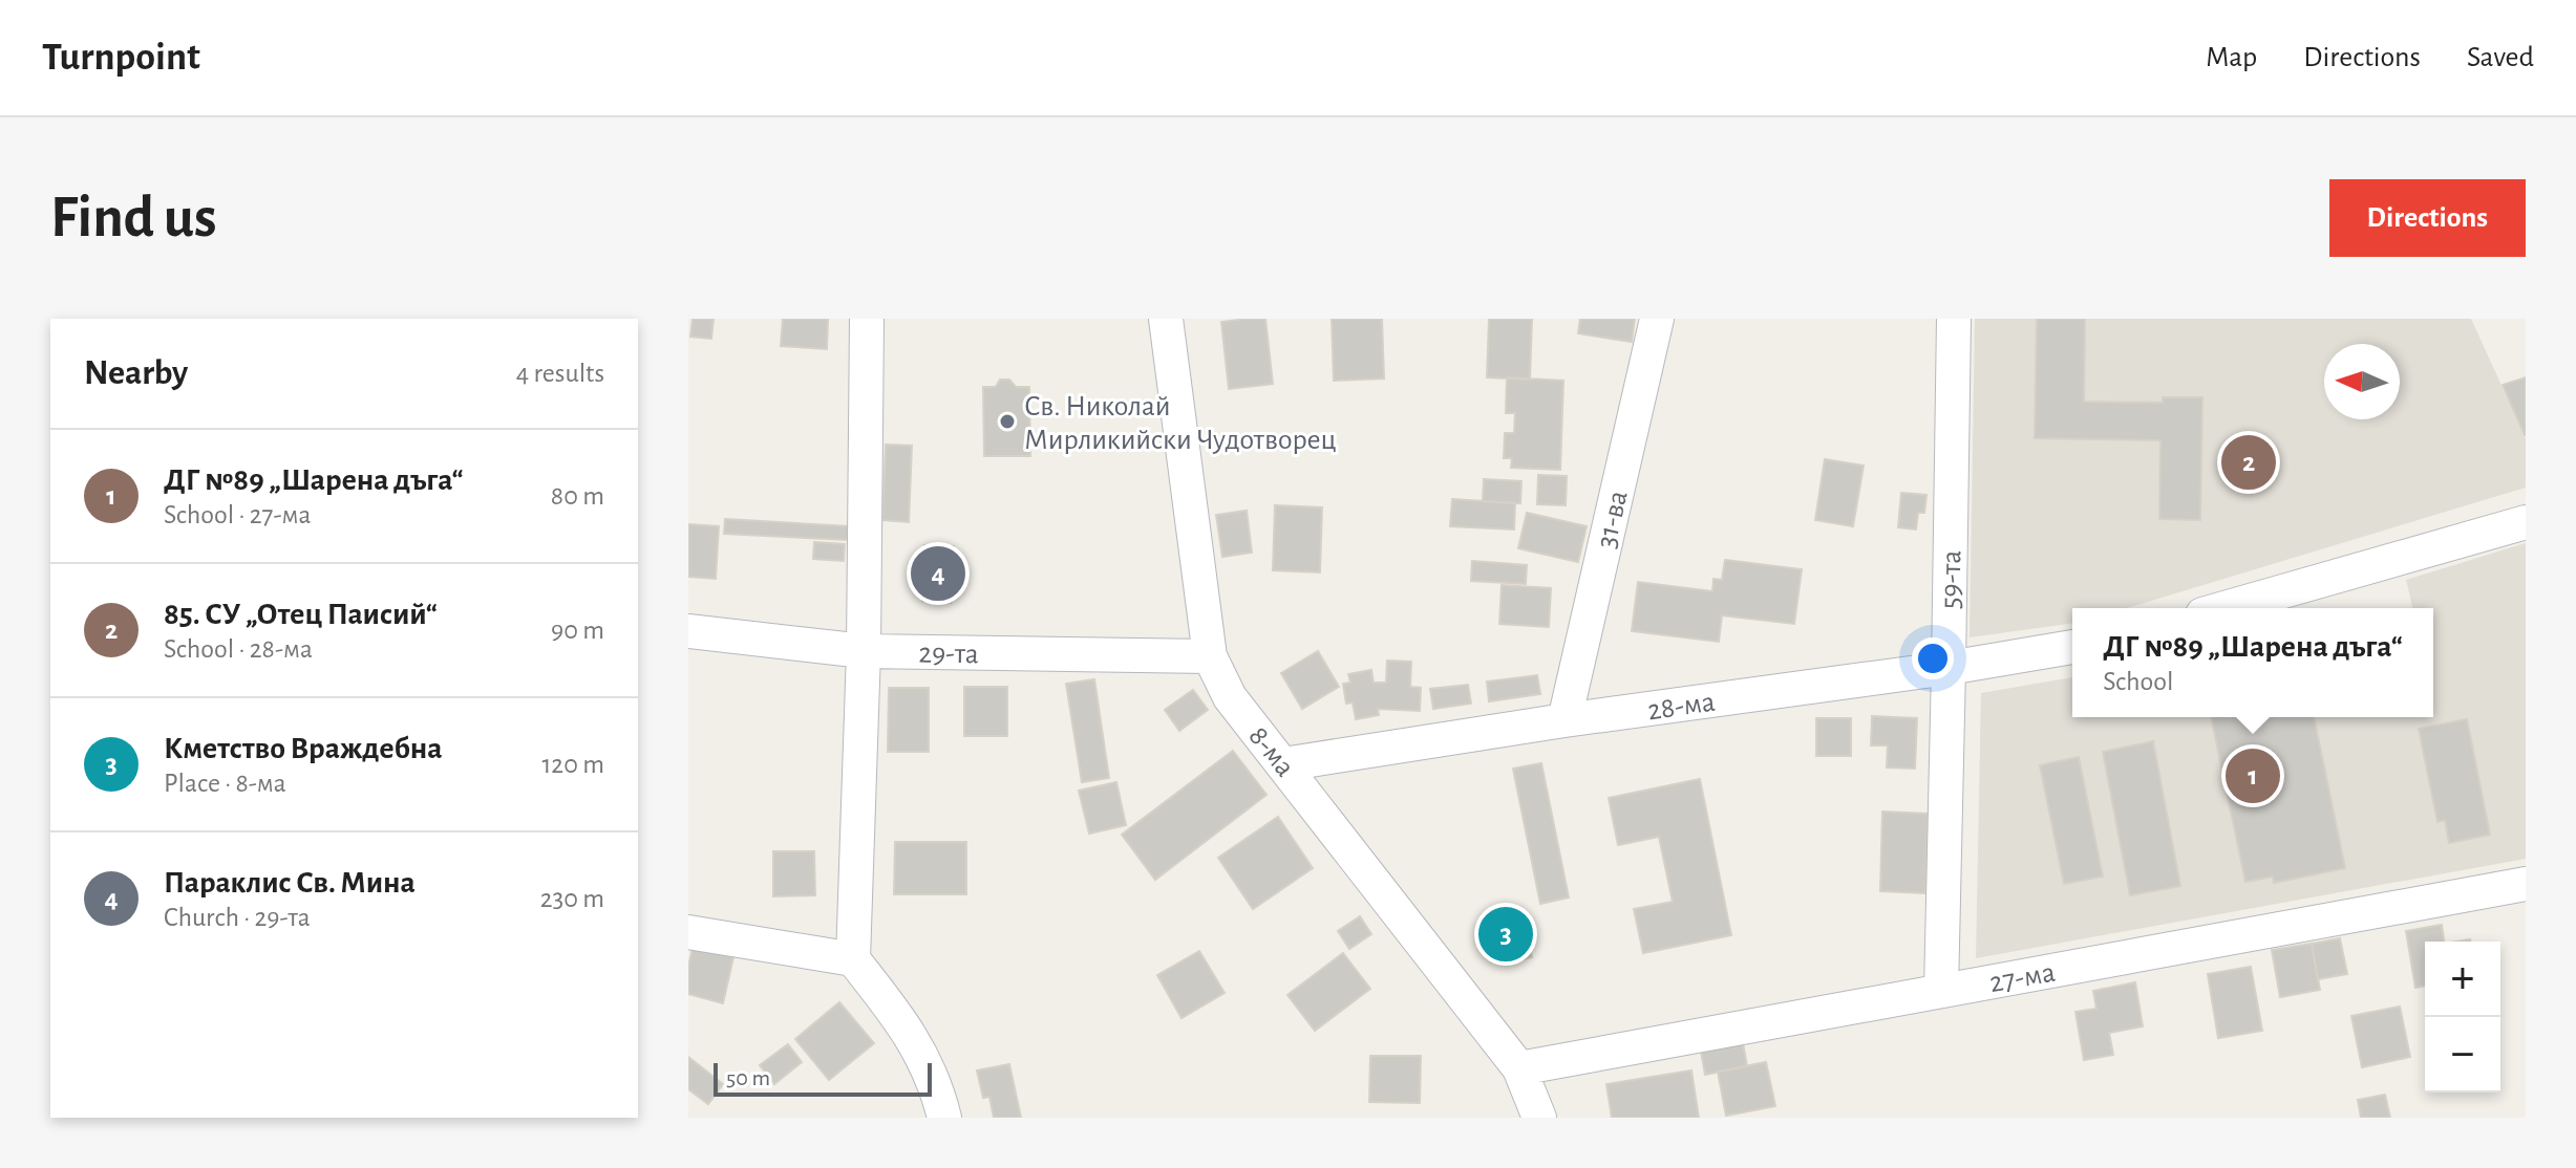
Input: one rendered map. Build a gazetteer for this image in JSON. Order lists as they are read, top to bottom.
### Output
{
  "streets": {
    "street": [
      "31-ва",
      "59-та",
      "29-та",
      "28-ма",
      "8-ма",
      "27-ма"
    ]
  },
  "crossings": [
    ["31-ва", "28-ма"],
    ["59-та", "28-ма"],
    ["59-та", "27-ма"],
    ["29-та", "8-ма"],
    ["28-ма", "8-ма"],
    ["8-ма", "27-ма"]
  ],
  "places": ["Св. Николай Мирликийски Чудотворец"],
  "scale_bar": "50 m",
  "north": "left",
  "page": {
    "header": "Turnpoint",
    "nav": ["Map", "Directions", "Saved"],
    "buttons": "Directions",
    "title": "Find us",
    "heading": ["Nearby", "4 results"],
    "list": [
      {
        "mark": "1",
        "name": "ДГ №89 „Шарена дъга“",
        "note": "School · 27-ма",
        "value": "80 m"
      },
      {
        "mark": "2",
        "name": "85. СУ „Отец Паисий“",
        "note": "School · 28-ма",
        "value": "90 m"
      },
      {
        "mark": "3",
        "name": "Кметство Враждебна",
        "note": "Place · 8-ма",
        "value": "120 m"
      },
      {
        "mark": "4",
        "name": "Параклис Св. Мина",
        "note": "Church · 29-та",
        "value": "230 m"
      }
    ],
    "pins": [
      "2",
      "4",
      "1",
      "3"
    ],
    "popup": ["ДГ №89 „Шарена дъга“", "School"],
    "map_buttons": ["+", "−"],
    "scale": "50 m"
  }
}
